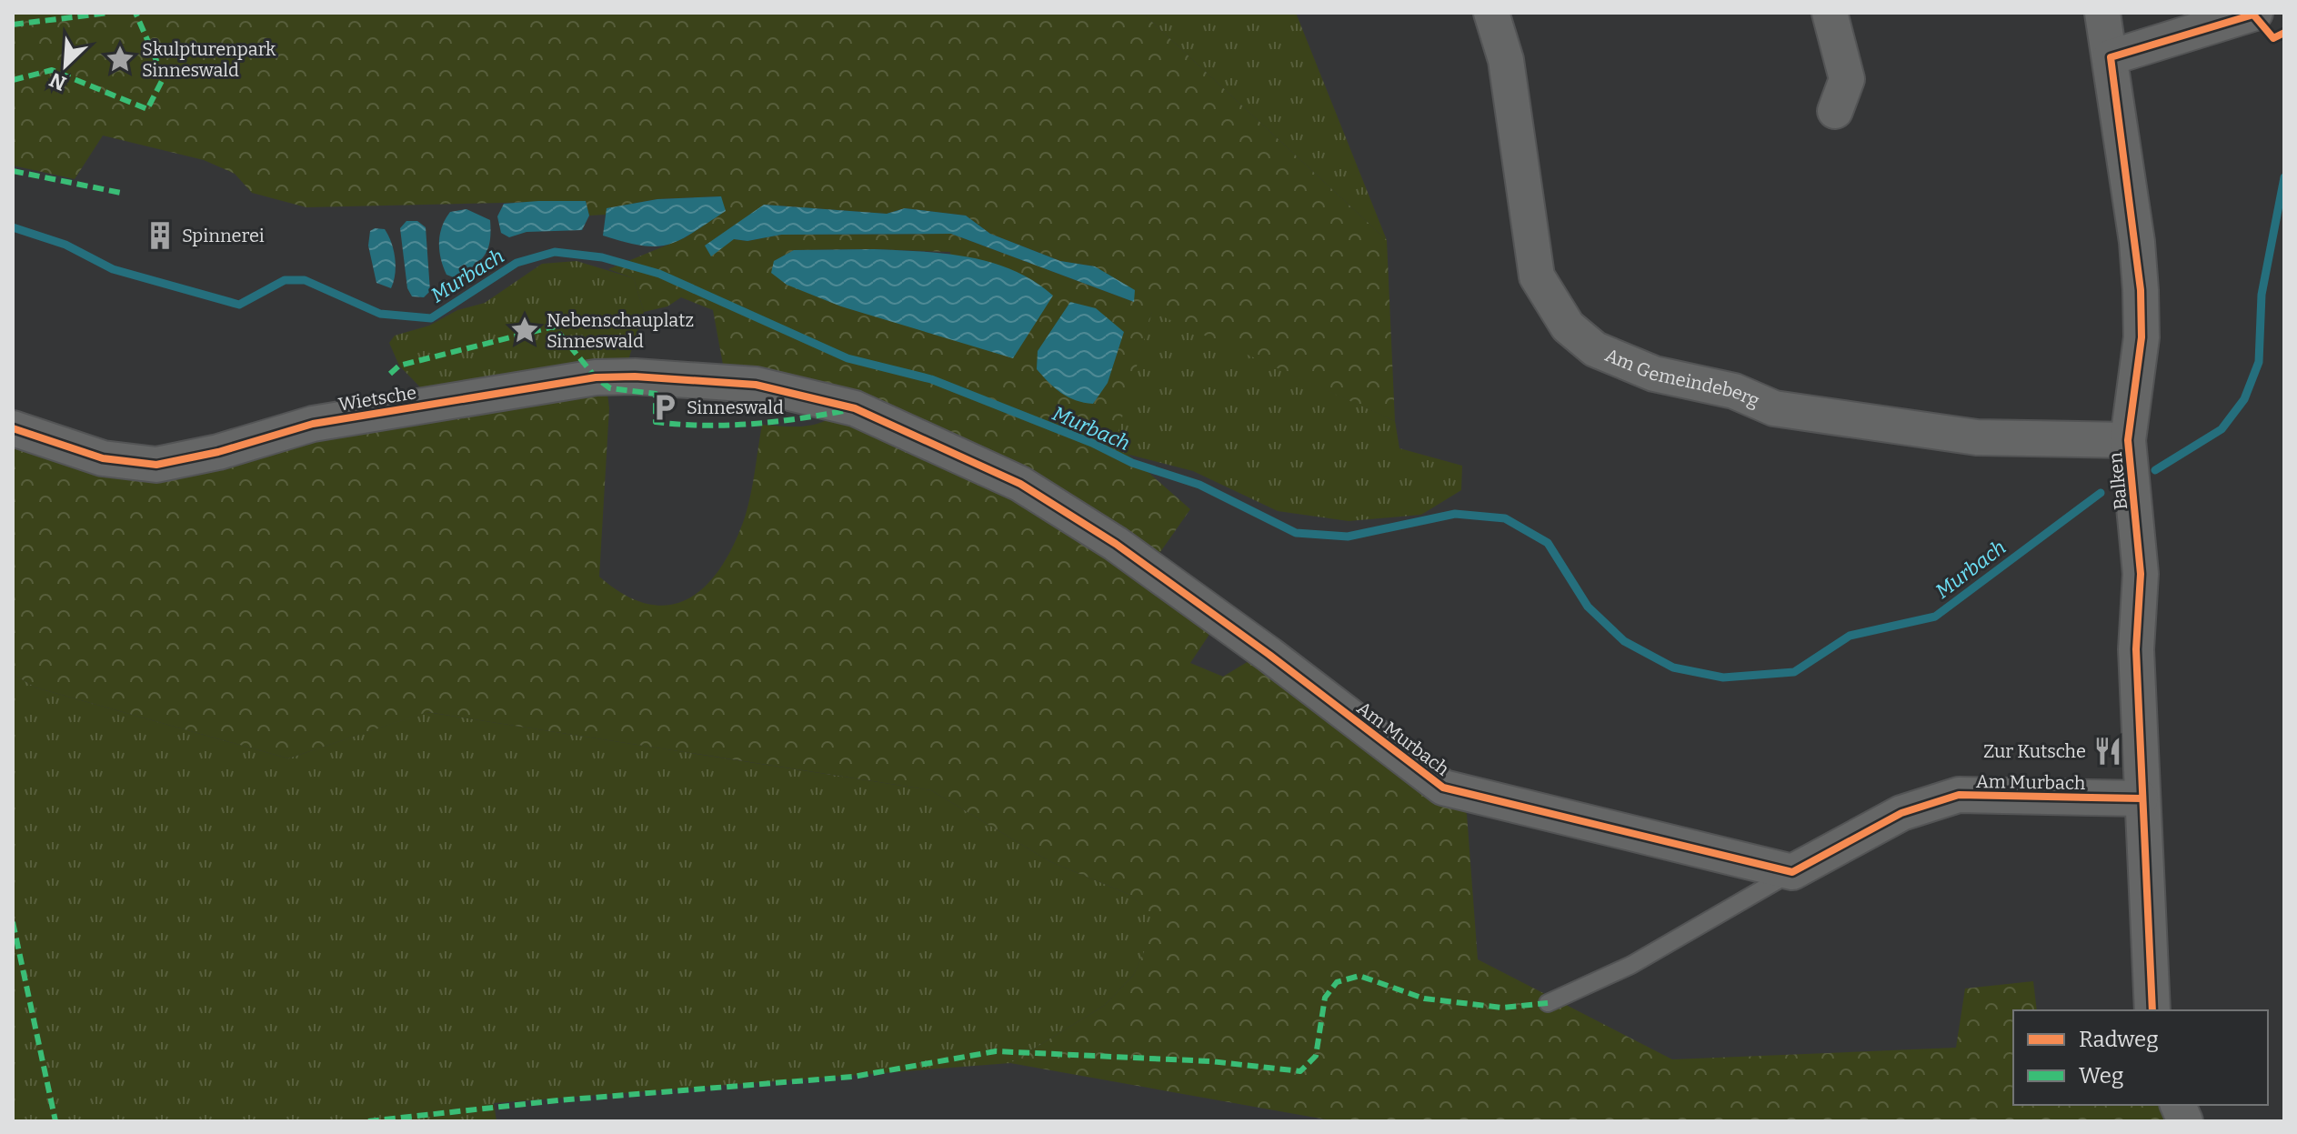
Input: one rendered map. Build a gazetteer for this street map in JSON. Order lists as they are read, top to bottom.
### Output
{
  "streets": {
    "street": [
      "Am Gemeindeberg",
      "Wietsche",
      "Balken",
      "Am Murbach"
    ]
  },
  "crossings": [
    ["Am Gemeindeberg", "Balken"],
    ["Wietsche", "Am Murbach"],
    ["Balken", "Am Murbach"]
  ],
  "water": ["Murbach"],
  "places": {
    "place": ["Skulpturenpark Sinneswald", "Nebenschauplatz Sinneswald"],
    "building": ["Spinnerei"],
    "parking": ["Sinneswald"],
    "restaurant": ["Zur Kutsche"]
  },
  "legend": ["Radweg", "Weg"],
  "north": "bottom left"
}
